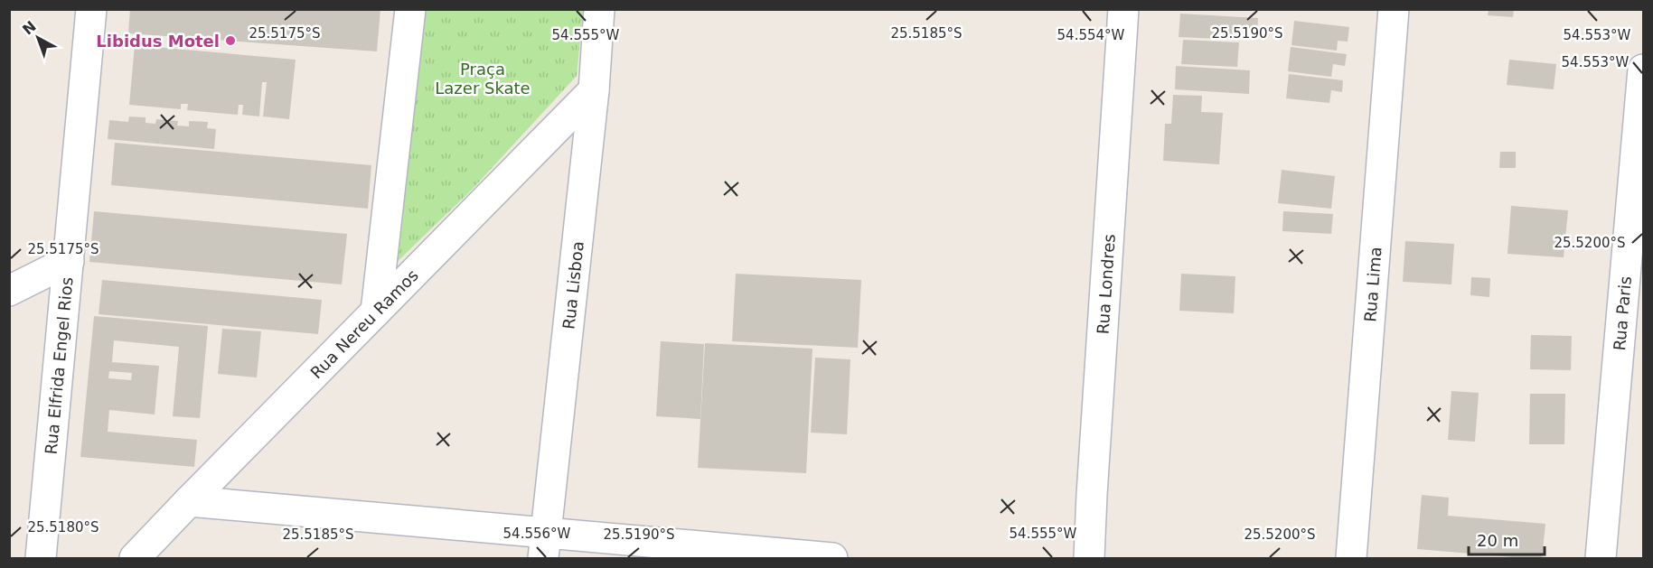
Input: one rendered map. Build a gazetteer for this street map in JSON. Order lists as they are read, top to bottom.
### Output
{
  "streets": {
    "street": [
      "Rua Londres",
      "Rua Lima",
      "Rua Lisboa",
      "Rua Paris",
      "Rua Nereu Ramos",
      "Rua Elfrida Engel Rios"
    ]
  },
  "crossings": [
    ["Rua Lisboa", "Rua Nereu Ramos"]
  ],
  "parks": ["Praça Lazer Skate"],
  "places": ["Libidus Motel"],
  "scale_bar": "20 m",
  "north": "top left",
  "coordinates": [
    "25.5175°S",
    "25.5185°S",
    "25.5190°S",
    "54.555°W",
    "54.554°W",
    "54.553°W",
    "25.5200°S",
    "25.5180°S",
    "54.556°W"
  ]
}
